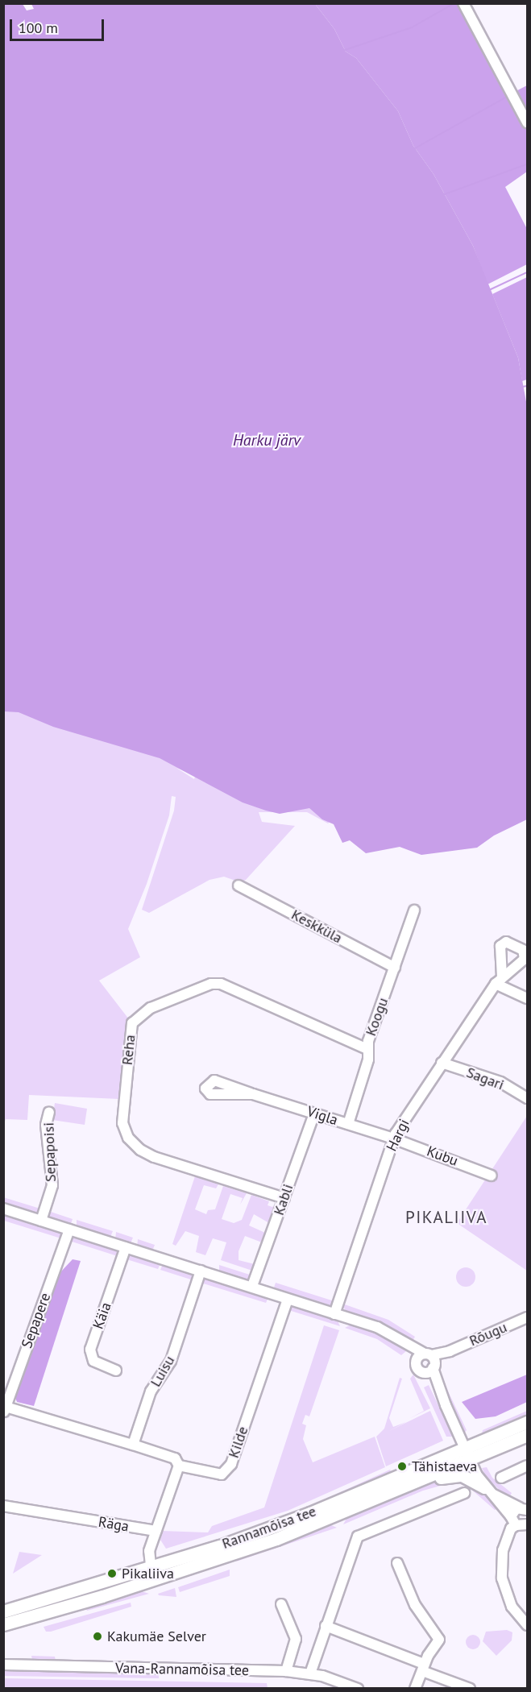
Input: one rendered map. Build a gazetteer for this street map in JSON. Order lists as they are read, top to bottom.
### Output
{
  "streets": {
    "main road": ["Rannamõisa tee"],
    "street": [
      "Keskküla",
      "Koogu",
      "Reha",
      "Sagari",
      "Vigla",
      "Hargi",
      "Sepapoisi",
      "Kubu",
      "Kabli",
      "Käia",
      "Sepapere",
      "Rõugu",
      "Luisu",
      "Kilde",
      "Räga",
      "Vana-Rannamõisa tee"
    ]
  },
  "crossings": [
    ["Keskküla", "Koogu"],
    ["Koogu", "Reha"],
    ["Koogu", "Vigla"],
    ["Reha", "Kabli"],
    ["Sagari", "Hargi"],
    ["Vigla", "Hargi"],
    ["Vigla", "Kubu"],
    ["Vigla", "Kabli"],
    ["Hargi", "Kubu"],
    ["Sepapere", "Kilde"],
    ["Luisu", "Kilde"]
  ],
  "districts": ["PIKALIIVA"],
  "water": ["Harku järv"],
  "places": ["Tähistaeva", "Pikaliiva", "Kakumäe Selver"],
  "scale_bar": "100 m"
}
